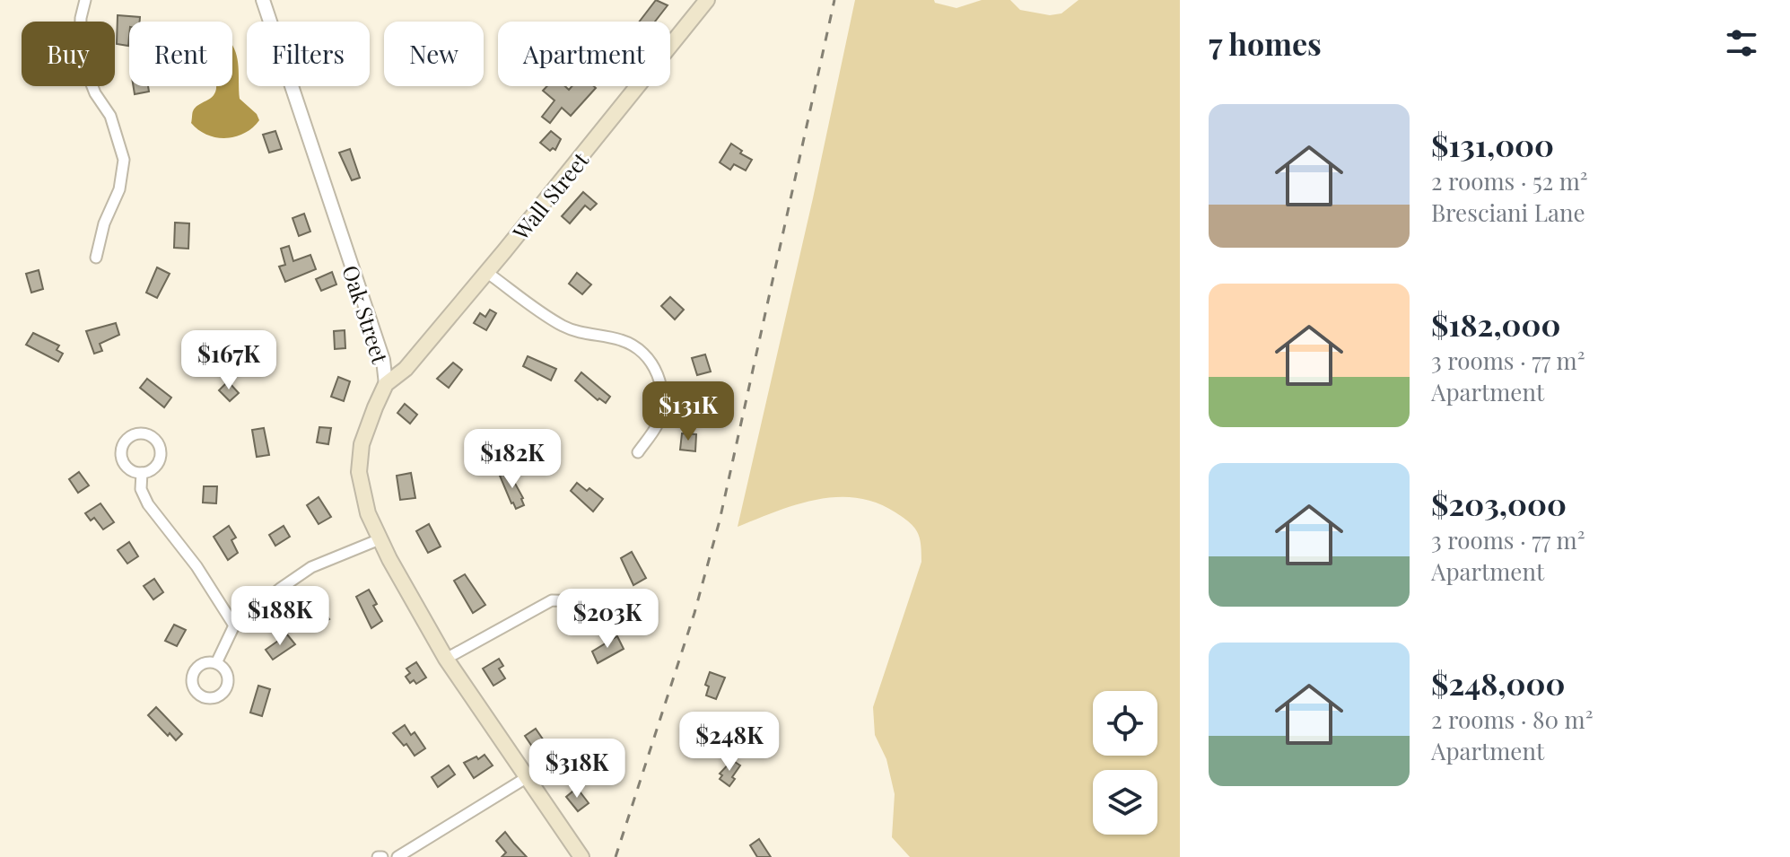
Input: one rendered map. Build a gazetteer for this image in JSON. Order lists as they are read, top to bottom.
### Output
{
  "streets": {
    "main road": ["Wall Street", "Oak Street"]
  },
  "crossings": [
    ["Wall Street", "Oak Street"]
  ],
  "page": {
    "heading": "7 homes",
    "chip": [
      "Buy",
      "Rent",
      "Filters",
      "New",
      "Apartment"
    ],
    "list": [
      {
        "name": "$131,000",
        "note": "2 rooms · 52 m² · Bresciani Lane"
      },
      {
        "name": "$182,000",
        "note": "3 rooms · 77 m² · Apartment"
      },
      {
        "name": "$203,000",
        "note": "3 rooms · 77 m² · Apartment"
      },
      {
        "name": "$248,000",
        "note": "2 rooms · 80 m² · Apartment"
      }
    ],
    "price": [
      "$167K",
      "$131K",
      "$182K",
      "$188K",
      "$203K",
      "$248K",
      "$318K"
    ]
  }
}
